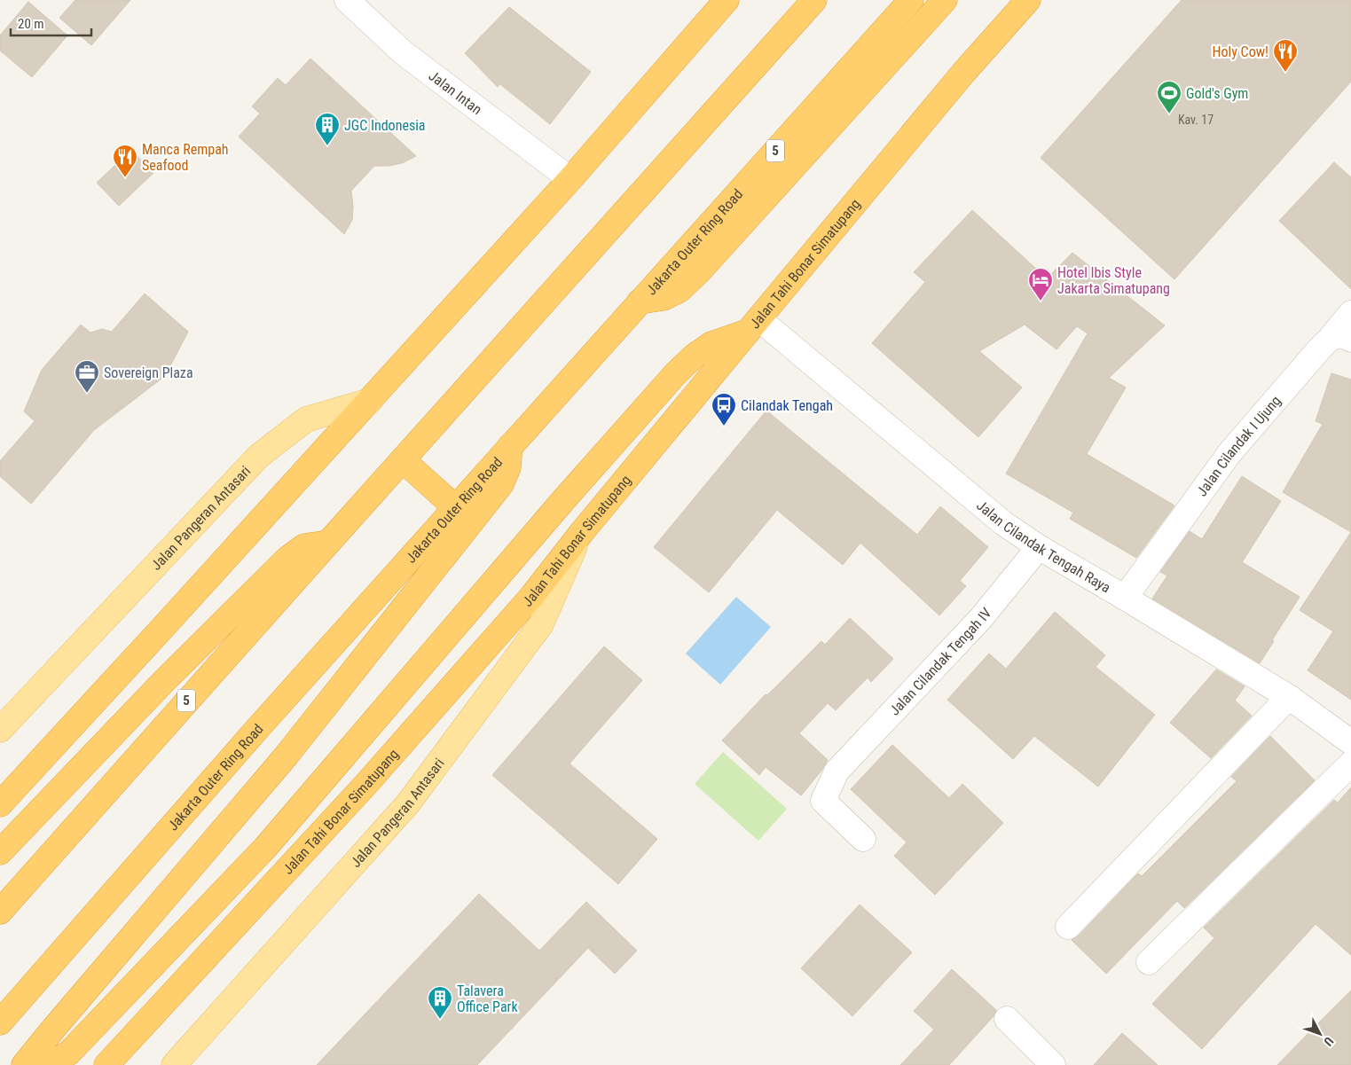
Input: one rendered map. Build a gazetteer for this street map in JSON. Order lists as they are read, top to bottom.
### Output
{
  "streets": {
    "highway": ["5", "Jakarta Outer Ring Road", "Jalan Tahi Bonar Simatupang"],
    "main road": ["Jalan Pangeran Antasari"],
    "street": [
      "Jalan Intan",
      "Jalan Cilandak I Ujung",
      "Jalan Cilandak Tengah Raya",
      "Jalan Cilandak Tengah IV"
    ]
  },
  "crossings": [
    ["Jalan Tahi Bonar Simatupang", "Jalan Pangeran Antasari"],
    ["Jalan Tahi Bonar Simatupang", "Jalan Cilandak Tengah Raya"],
    ["Jalan Cilandak I Ujung", "Jalan Cilandak Tengah Raya"],
    ["Jalan Cilandak Tengah Raya", "Jalan Cilandak Tengah IV"]
  ],
  "places": {
    "restaurant": ["Holy Cow!", "Manca Rempah Seafood"],
    "sports": ["Gold's Gym"],
    "building": ["JGC Indonesia", "Talavera Office Park"],
    "hotel": ["Hotel Ibis Style Jakarta Simatupang"],
    "office": ["Sovereign Plaza"],
    "bus stop": ["Cilandak Tengah"]
  },
  "house_numbers": ["Kav. 17"],
  "scale_bar": "20 m",
  "north": "bottom right"
}
